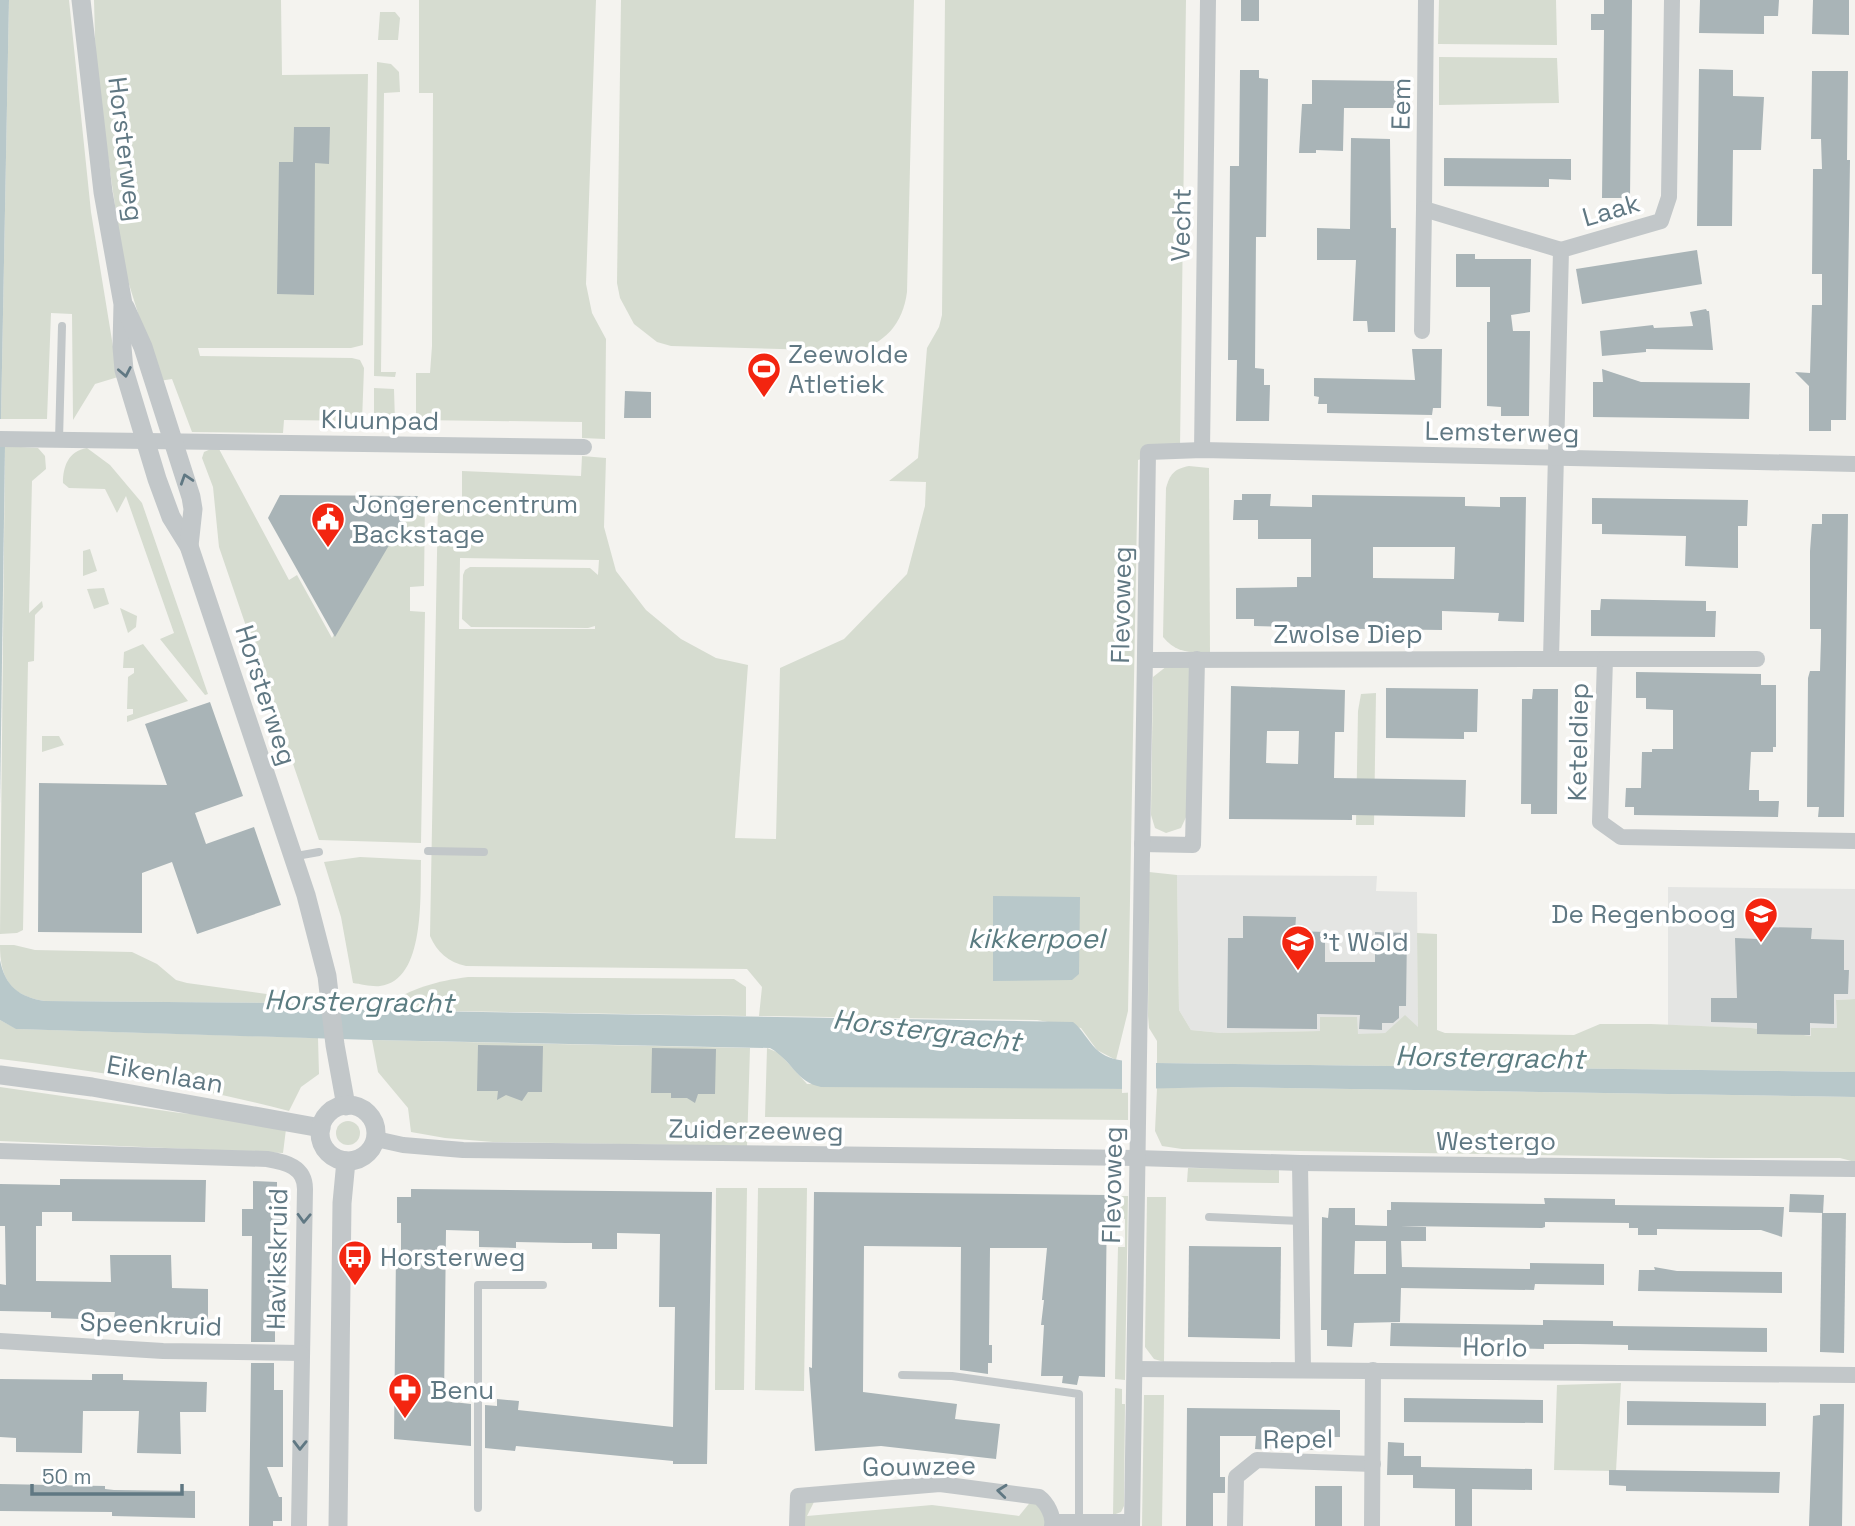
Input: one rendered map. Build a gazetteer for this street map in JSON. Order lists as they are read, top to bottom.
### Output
{
  "streets": {
    "street": [
      "Eem",
      "Horsterweg",
      "Laak",
      "Vecht",
      "Kluunpad",
      "Lemsterweg",
      "Flevoweg",
      "Zwolse Diep",
      "Keteldiep",
      "Eikenlaan",
      "Zuiderzeeweg",
      "Westergo",
      "Havikskruid",
      "Speenkruid",
      "Horlo",
      "Repel",
      "Gouwzee"
    ]
  },
  "crossings": [
    ["Horsterweg", "Kluunpad"],
    ["Horsterweg", "Eikenlaan"],
    ["Horsterweg", "Zuiderzeeweg"],
    ["Laak", "Lemsterweg"],
    ["Laak", "Keteldiep"],
    ["Vecht", "Lemsterweg"],
    ["Lemsterweg", "Flevoweg"],
    ["Lemsterweg", "Keteldiep"],
    ["Flevoweg", "Zwolse Diep"],
    ["Flevoweg", "Zuiderzeeweg"],
    ["Flevoweg", "Westergo"],
    ["Flevoweg", "Horlo"],
    ["Flevoweg", "Gouwzee"],
    ["Zwolse Diep", "Keteldiep"],
    ["Eikenlaan", "Zuiderzeeweg"],
    ["Zuiderzeeweg", "Westergo"],
    ["Havikskruid", "Speenkruid"]
  ],
  "one_way": ["Gouwzee"],
  "water": ["kikkerpoel", "Horstergracht"],
  "places": {
    "sports": ["Zeewolde Atletiek"],
    "public building": ["Jongerencentrum Backstage"],
    "school or university": ["De Regenboog", "'t Wold"],
    "bus stop": ["Horsterweg"],
    "pharmacy": ["Benu"]
  },
  "scale_bar": "50 m"
}
